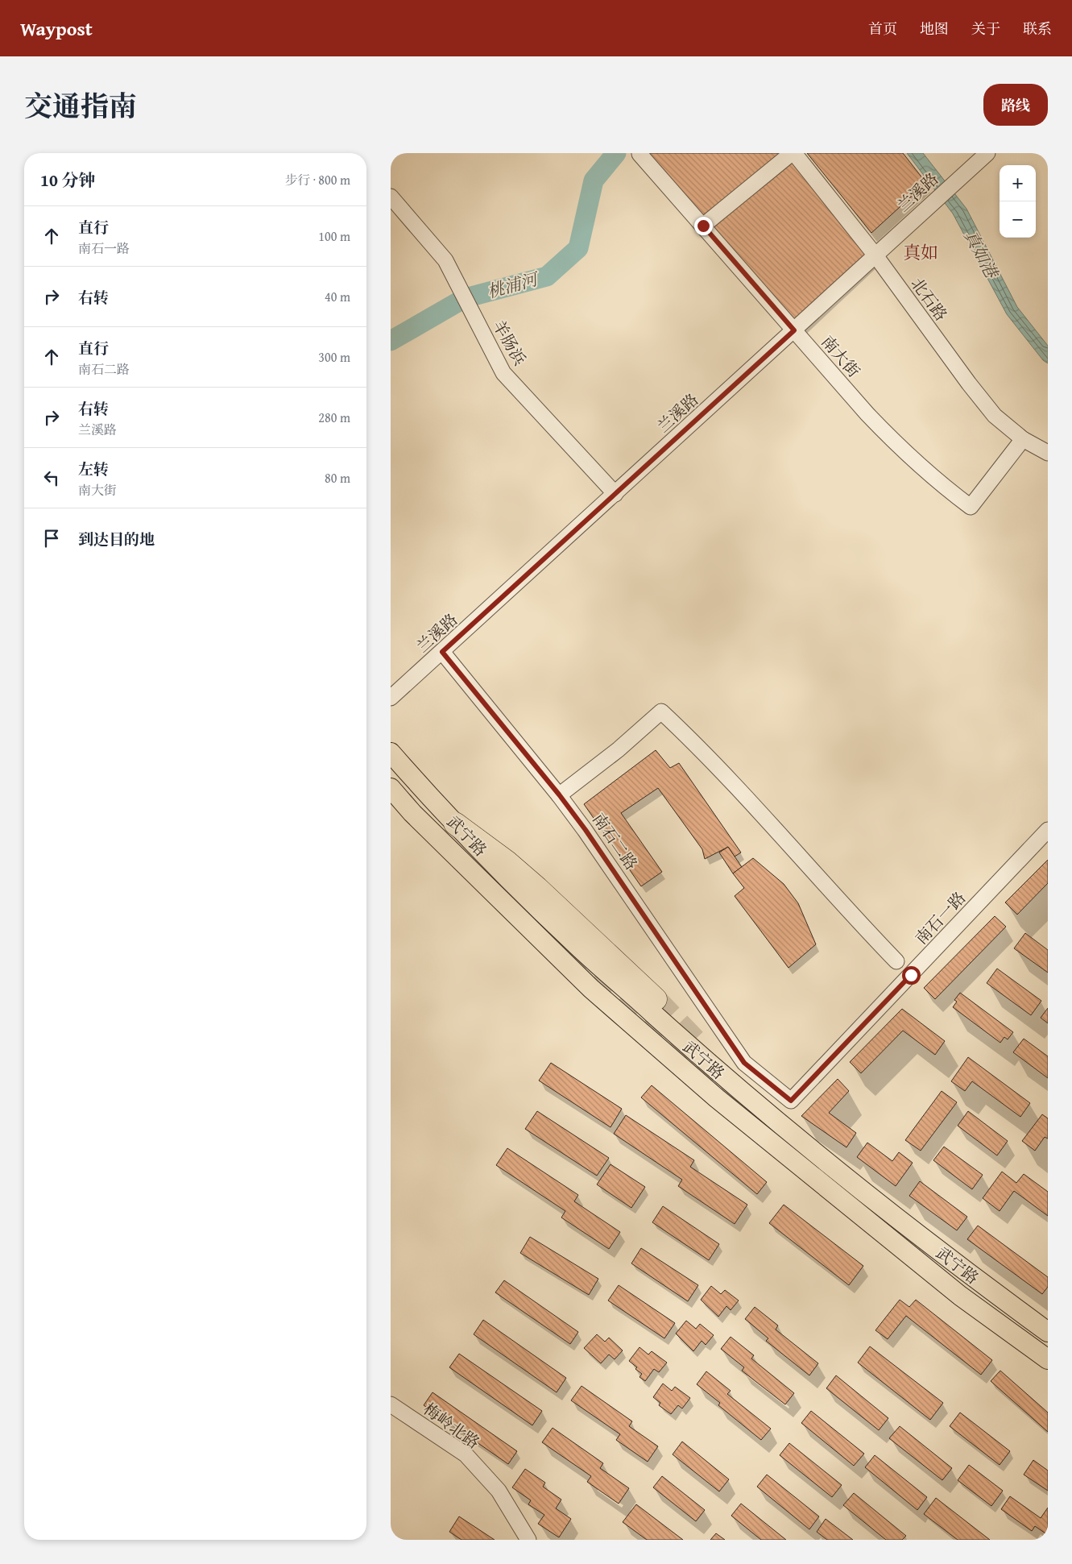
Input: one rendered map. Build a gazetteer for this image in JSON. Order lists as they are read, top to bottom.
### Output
{
  "streets": {
    "main road": ["武宁路"],
    "street": [
      "兰溪路",
      "北石路",
      "羊肠浜",
      "南大街",
      "南石二路",
      "南石一路",
      "梅岭北路"
    ]
  },
  "crossings": [
    ["兰溪路", "北石路"],
    ["兰溪路", "羊肠浜"],
    ["兰溪路", "南大街"],
    ["兰溪路", "南石二路"],
    ["北石路", "南大街"],
    ["南石二路", "南石一路"]
  ],
  "districts": ["真如"],
  "water": ["真如港", "桃浦河"],
  "page": {
    "header": "Waypost",
    "nav": [
      "首页",
      "地图",
      "关于",
      "联系"
    ],
    "title": "交通指南",
    "buttons": "路线",
    "heading": ["10 分钟", "步行 · 800 m"],
    "map_buttons": ["+", "−"],
    "list": [
      ["直行", "南石一路", "100 m"],
      ["右转", "40 m"],
      ["直行", "南石二路", "300 m"],
      ["右转", "兰溪路", "280 m"],
      ["左转", "南大街", "80 m"],
      "到达目的地"
    ]
  }
}
